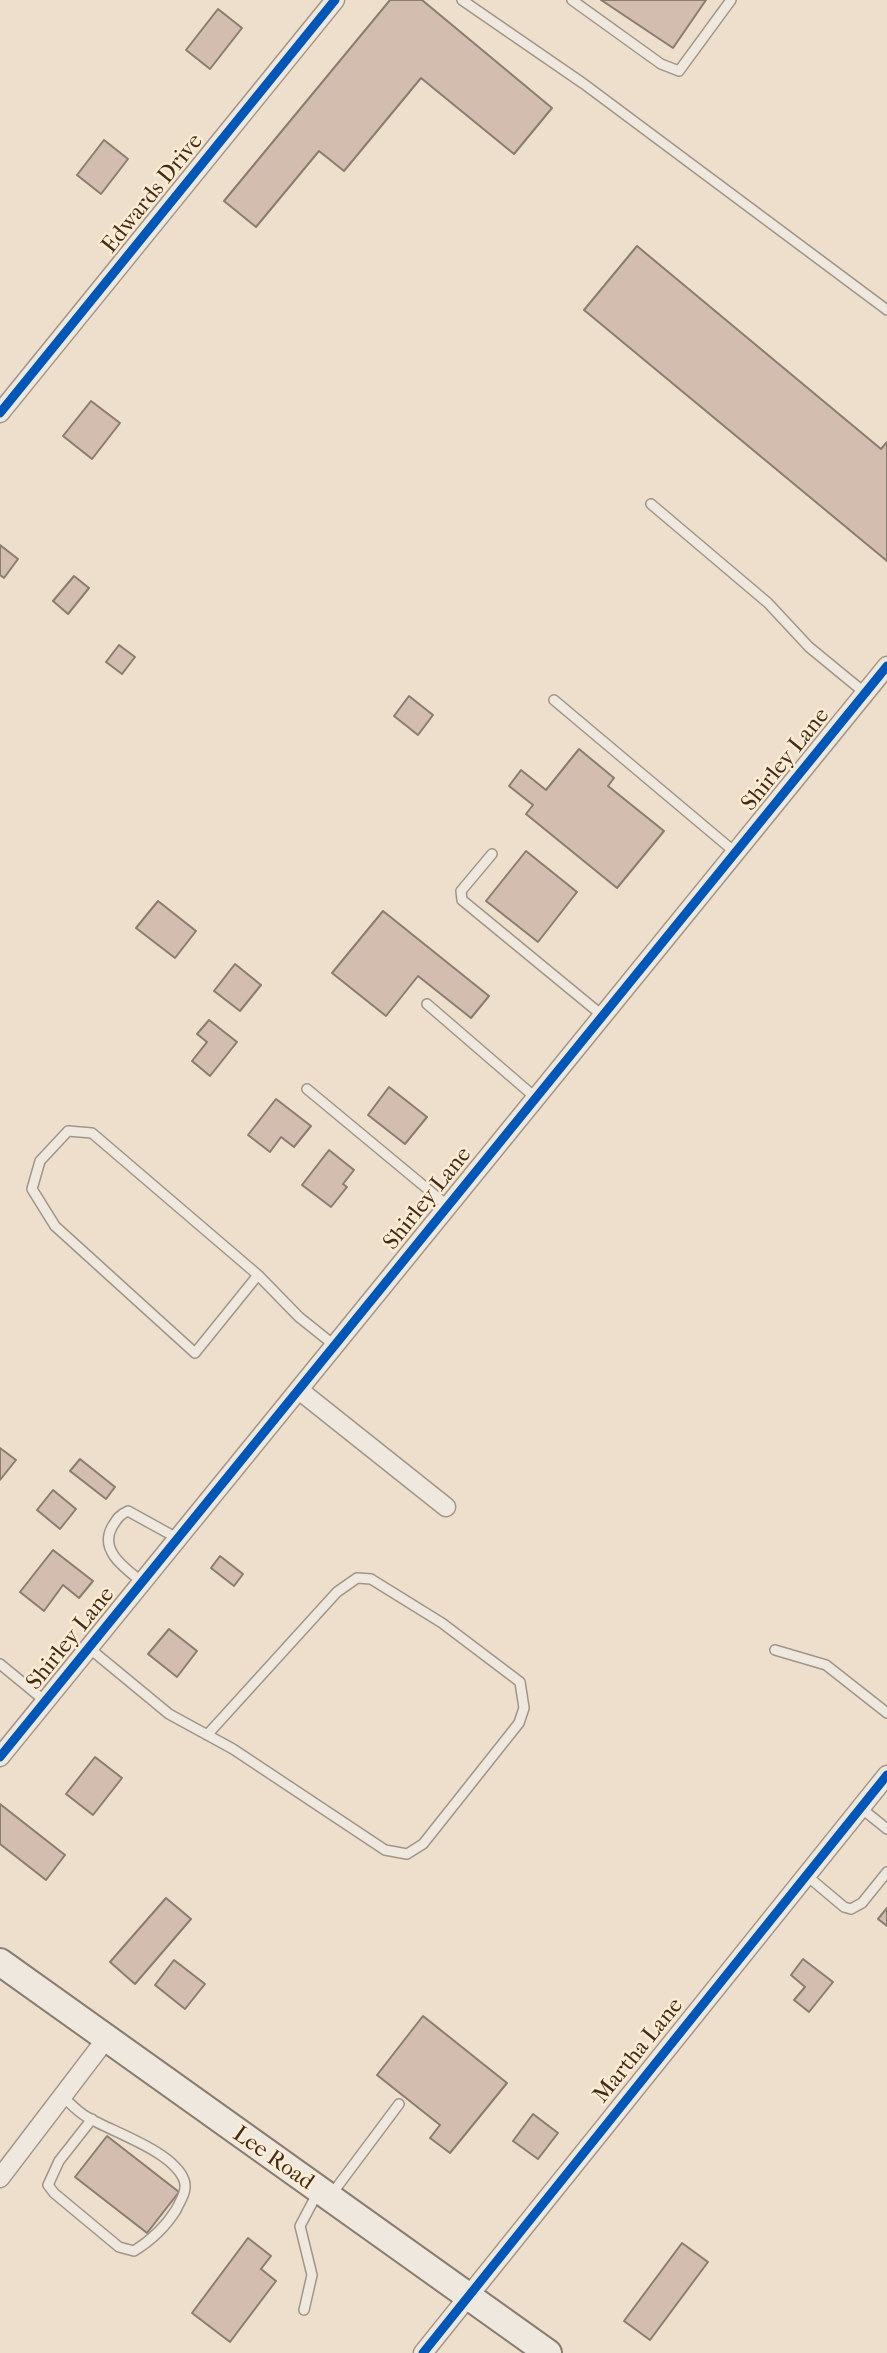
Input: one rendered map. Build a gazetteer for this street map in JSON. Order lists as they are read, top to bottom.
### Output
{
  "streets": {
    "main road": ["Lee Road"],
    "street": ["Edwards Drive", "Shirley Lane", "Martha Lane"]
  },
  "crossings": [
    ["Martha Lane", "Lee Road"]
  ]
}
